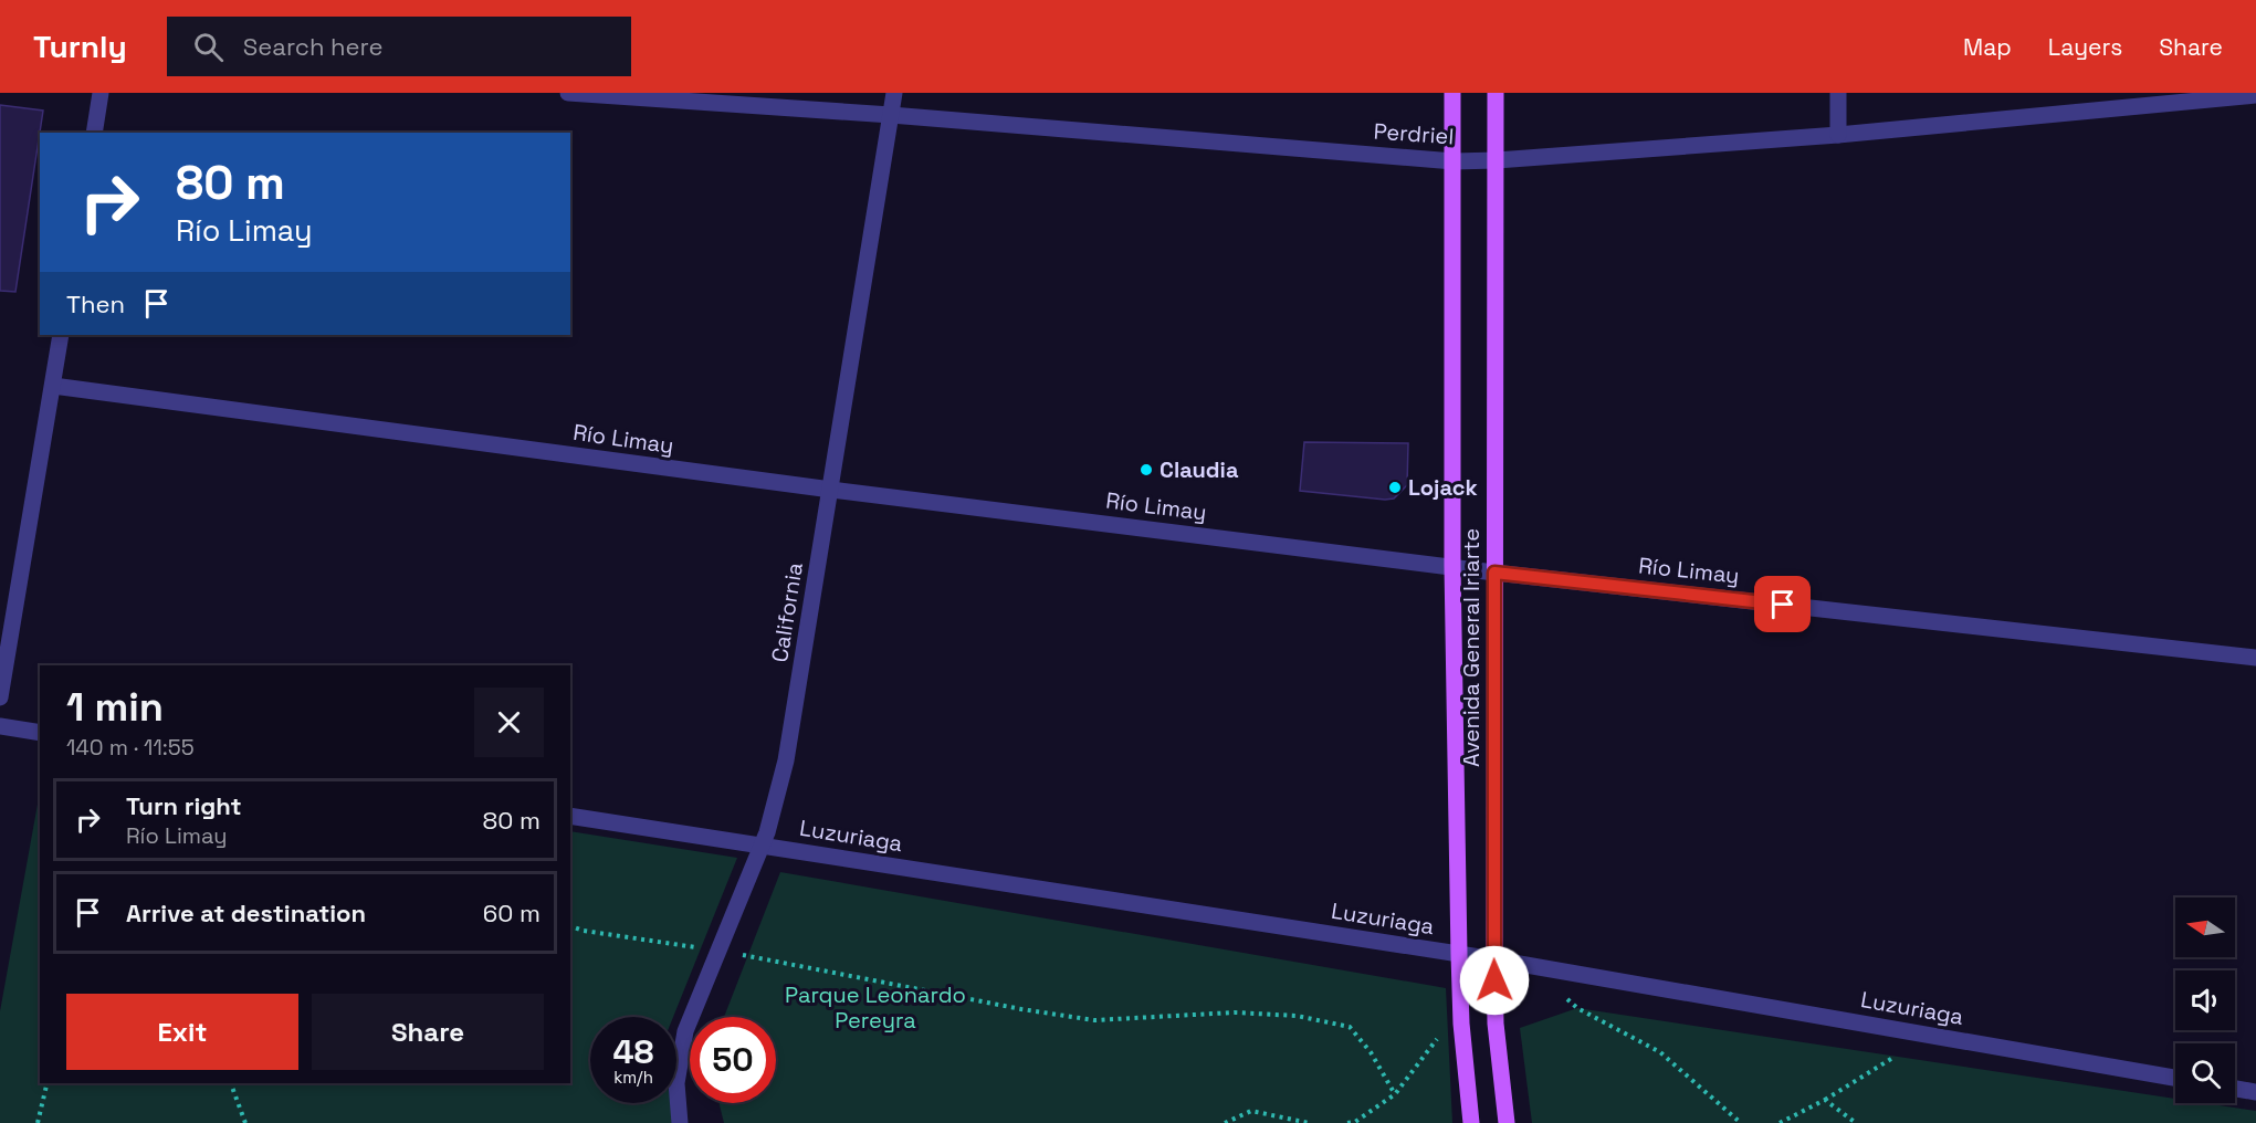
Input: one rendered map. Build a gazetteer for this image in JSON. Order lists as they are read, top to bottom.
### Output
{
  "streets": {
    "main road": ["Avenida General Iriarte"],
    "street": [
      "Perdriel",
      "Río Limay",
      "California",
      "Luzuriaga"
    ]
  },
  "crossings": [
    ["Perdriel", "California"],
    ["Perdriel", "Avenida General Iriarte"],
    ["Río Limay", "California"],
    ["Río Limay", "Avenida General Iriarte"],
    ["California", "Luzuriaga"],
    ["Avenida General Iriarte", "Luzuriaga"]
  ],
  "parks": ["Parque Leonardo Pereyra"],
  "places": ["Claudia", "Lojack"],
  "north": "left",
  "page": {
    "header": "Turnly",
    "search": "Search here",
    "nav": ["Map", "Layers", "Share"],
    "turn": ["80 m", "Río Limay"],
    "then": "Then",
    "heading": ["1 min", "140 m · 11:55"],
    "list": [
      {
        "name": "Turn right",
        "note": "Río Limay",
        "value": "80 m"
      },
      {
        "name": "Arrive at destination",
        "value": "60 m"
      }
    ],
    "buttons": ["Exit", "Share"],
    "speed": "48 km/h",
    "limit": "50"
  }
}
